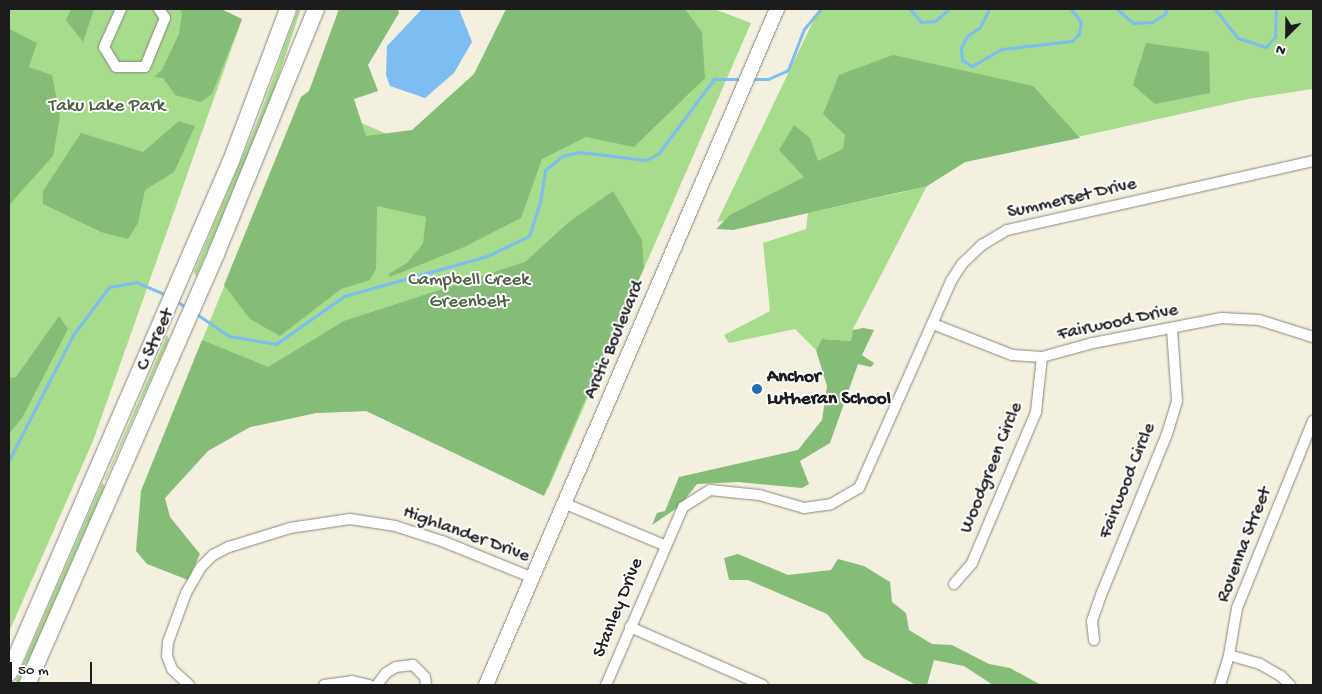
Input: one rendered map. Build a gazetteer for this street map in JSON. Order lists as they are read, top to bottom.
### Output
{
  "streets": {
    "main road": ["C Street", "Arctic Boulevard"],
    "street": [
      "Summerset Drive",
      "Fairwood Drive",
      "Woodgreen Circle",
      "Fairwood Circle",
      "Highlander Drive",
      "Rovenna Street",
      "Stanley Drive"
    ]
  },
  "crossings": [
    ["Summerset Drive", "Fairwood Drive"],
    ["Summerset Drive", "Stanley Drive"],
    ["Fairwood Drive", "Woodgreen Circle"],
    ["Fairwood Drive", "Fairwood Circle"],
    ["Arctic Boulevard", "Highlander Drive"]
  ],
  "parks": ["Taku Lake Park", "Campbell Creek Greenbelt"],
  "places": ["Anchor Lutheran School"],
  "scale_bar": "50 m",
  "north": "bottom left"
}
